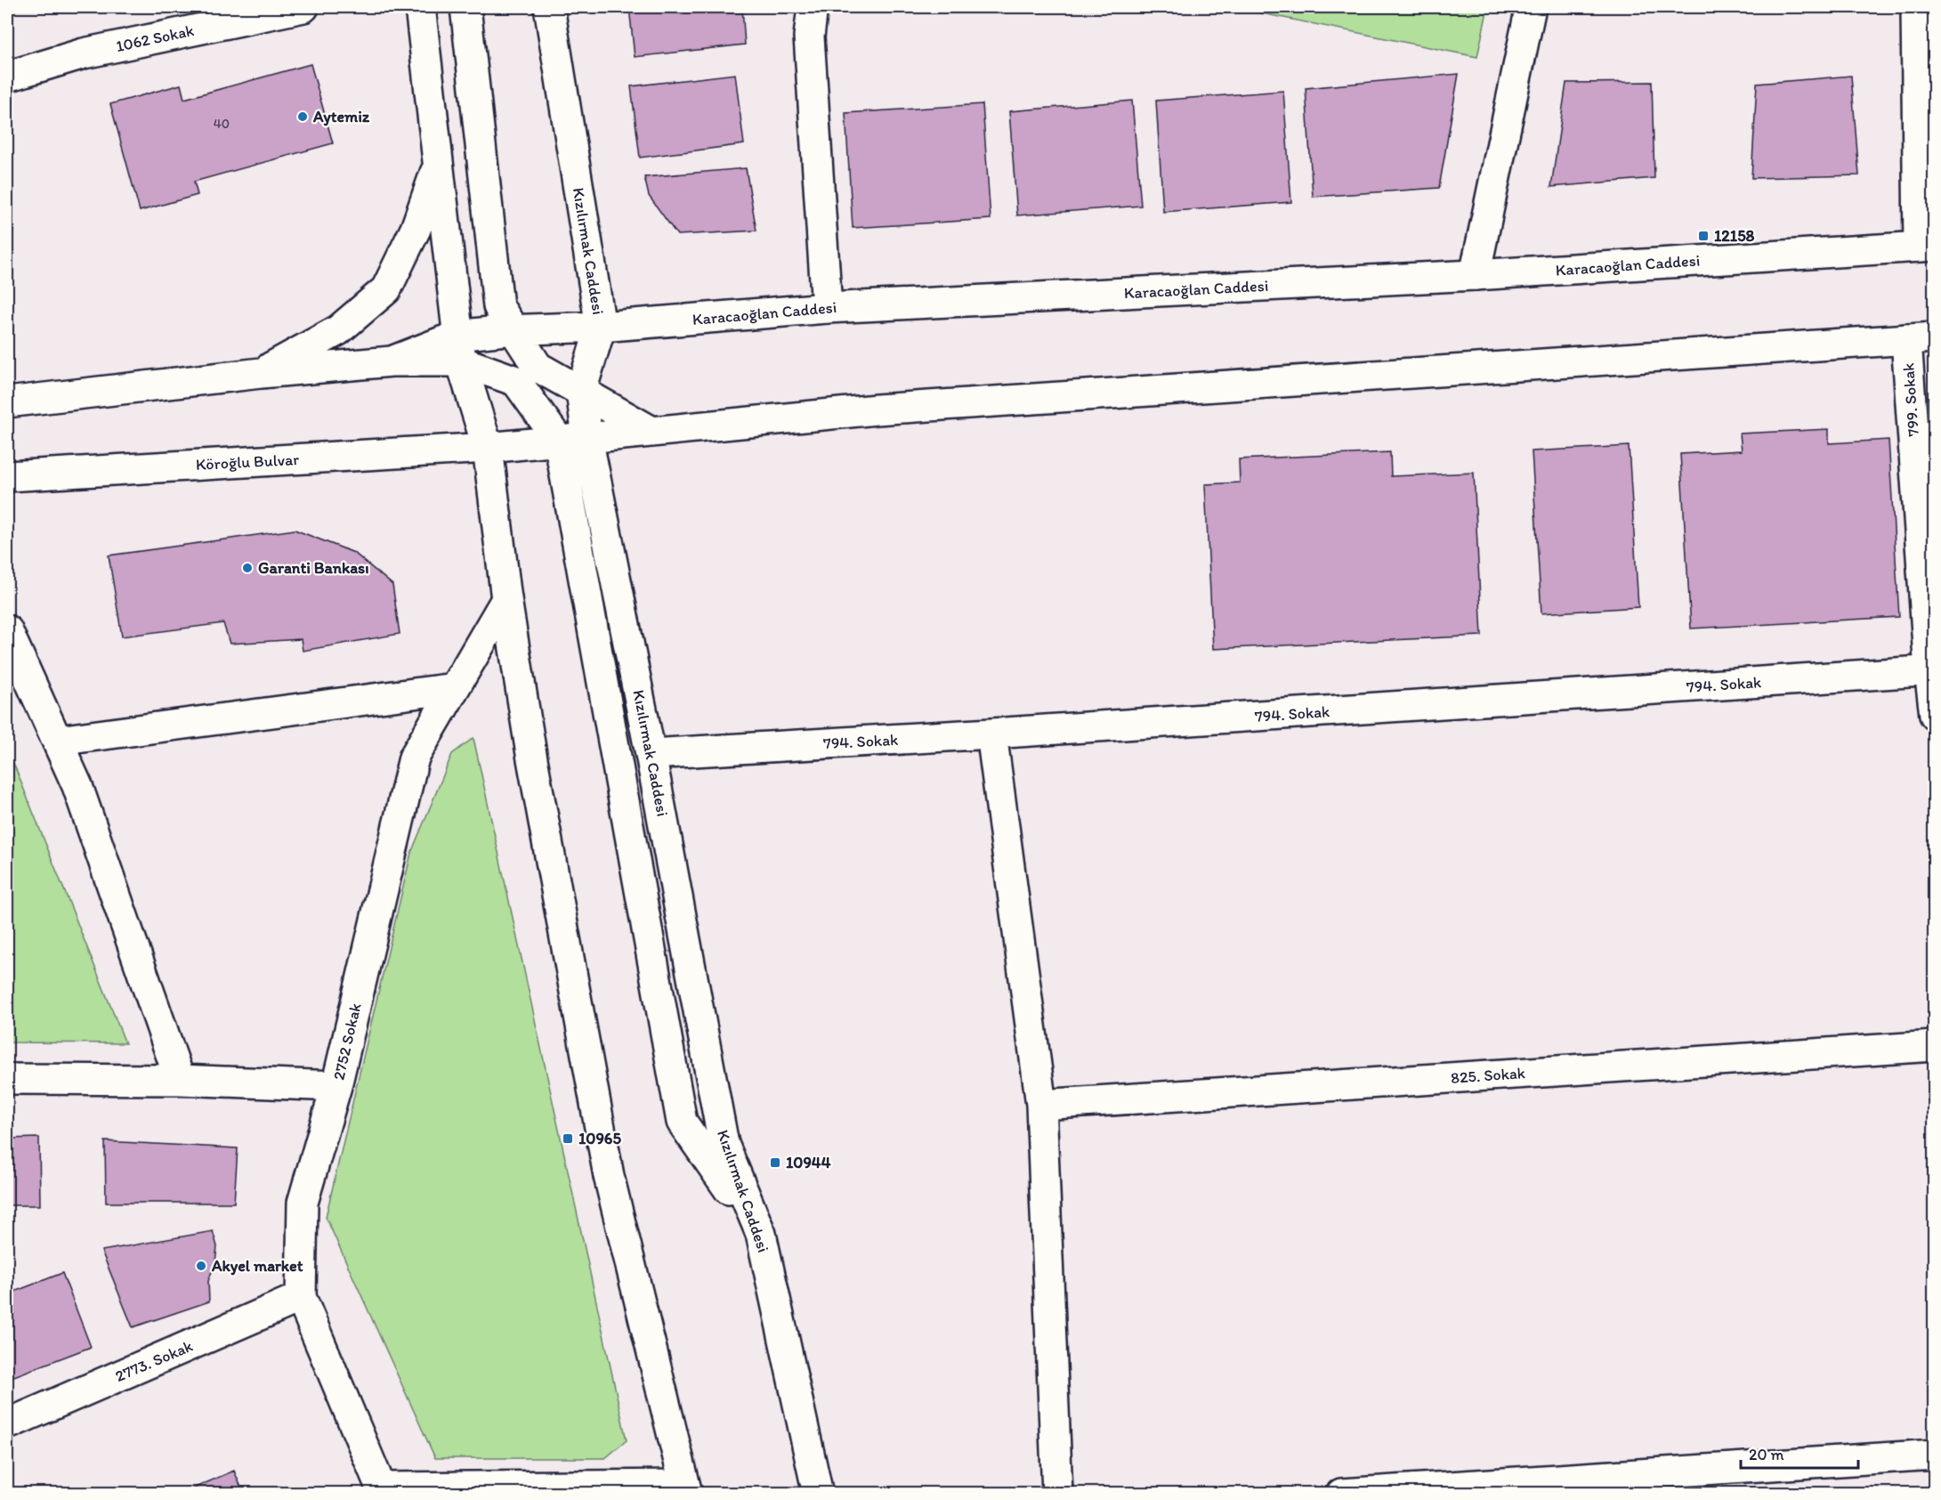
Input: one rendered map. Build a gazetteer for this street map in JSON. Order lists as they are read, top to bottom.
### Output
{
  "streets": {
    "main road": [
      "1062 Sokak",
      "Kızılırmak Caddesi",
      "Karacaoğlan Caddesi",
      "799. Sokak",
      "Köroğlu Bulvar",
      "794. Sokak",
      "2752 Sokak",
      "825. Sokak",
      "2773. Sokak"
    ]
  },
  "crossings": [
    ["Kızılırmak Caddesi", "Karacaoğlan Caddesi"],
    ["Kızılırmak Caddesi", "794. Sokak"],
    ["799. Sokak", "794. Sokak"],
    ["2752 Sokak", "2773. Sokak"]
  ],
  "places": {
    "other": ["Aytemiz", "Garanti Bankası", "Akyel market"],
    "transit": ["12158", "10965", "10944"]
  },
  "house_numbers": ["40"],
  "scale_bar": "20 m"
}
